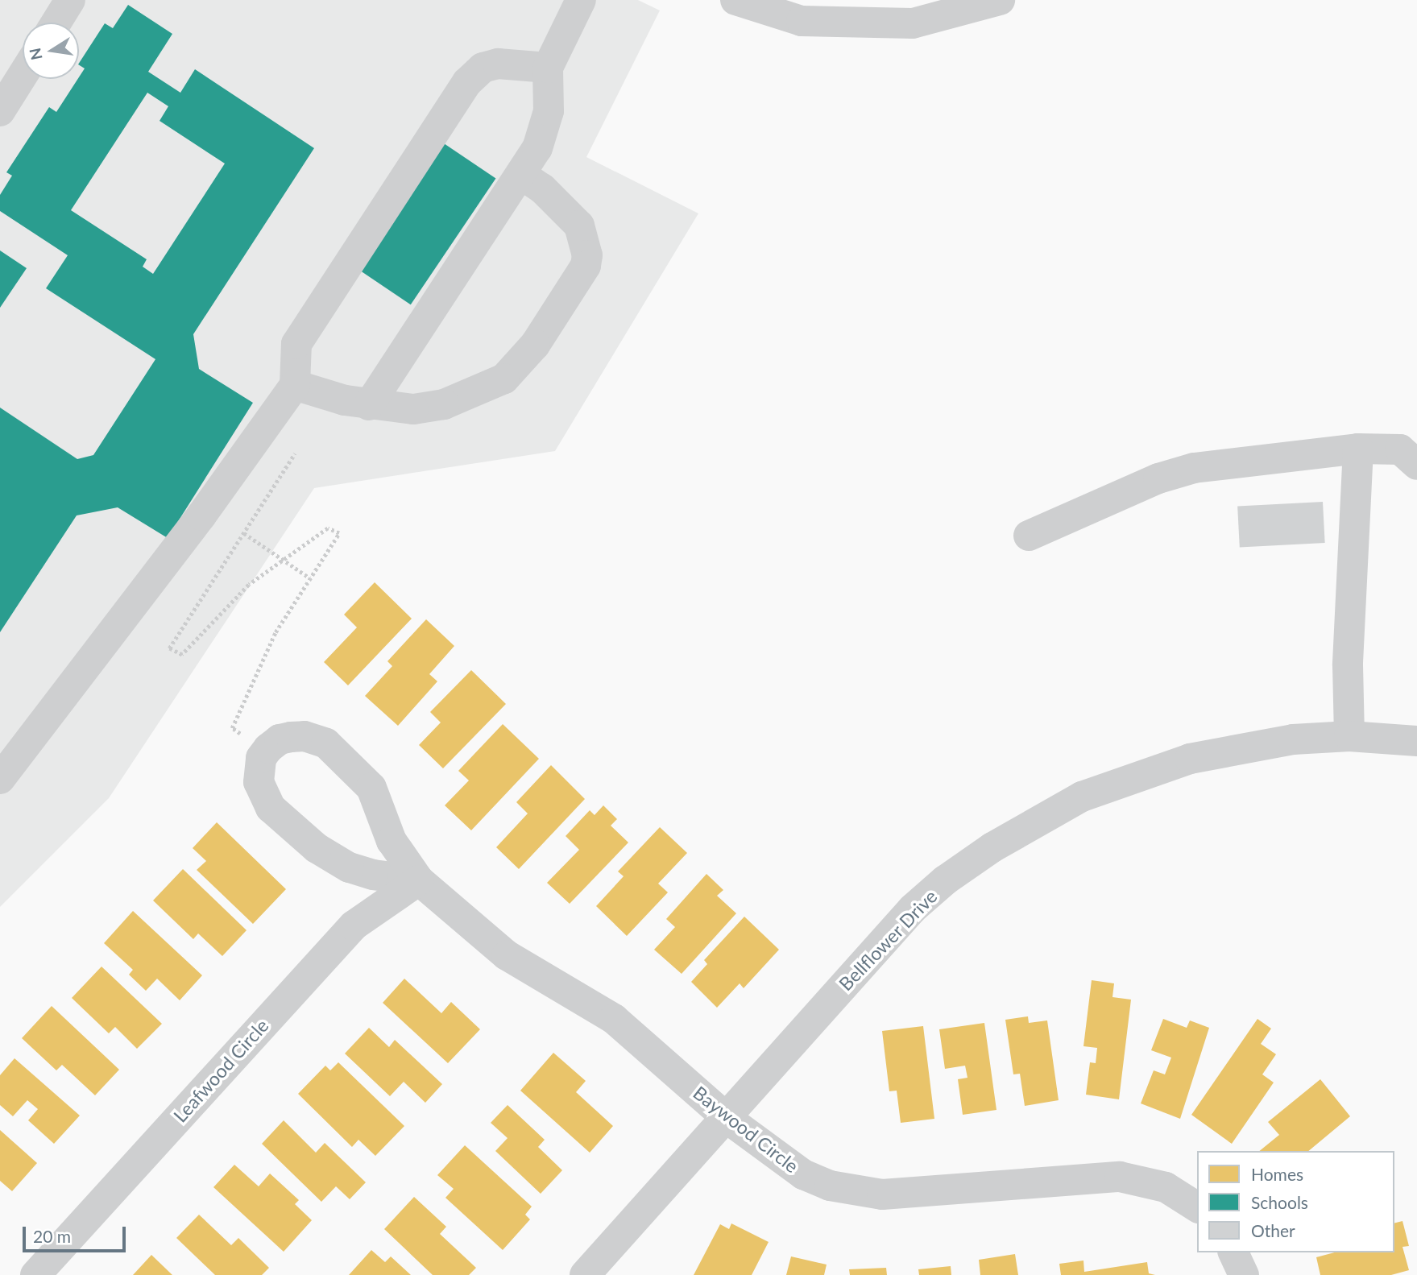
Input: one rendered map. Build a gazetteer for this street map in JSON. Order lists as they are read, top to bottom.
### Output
{
  "streets": {
    "street": ["Bellflower Drive", "Leafwood Circle", "Baywood Circle"]
  },
  "crossings": [
    ["Bellflower Drive", "Baywood Circle"],
    ["Leafwood Circle", "Baywood Circle"]
  ],
  "legend": ["Homes", "Schools", "Other"],
  "scale_bar": "20 m",
  "north": "left"
}
